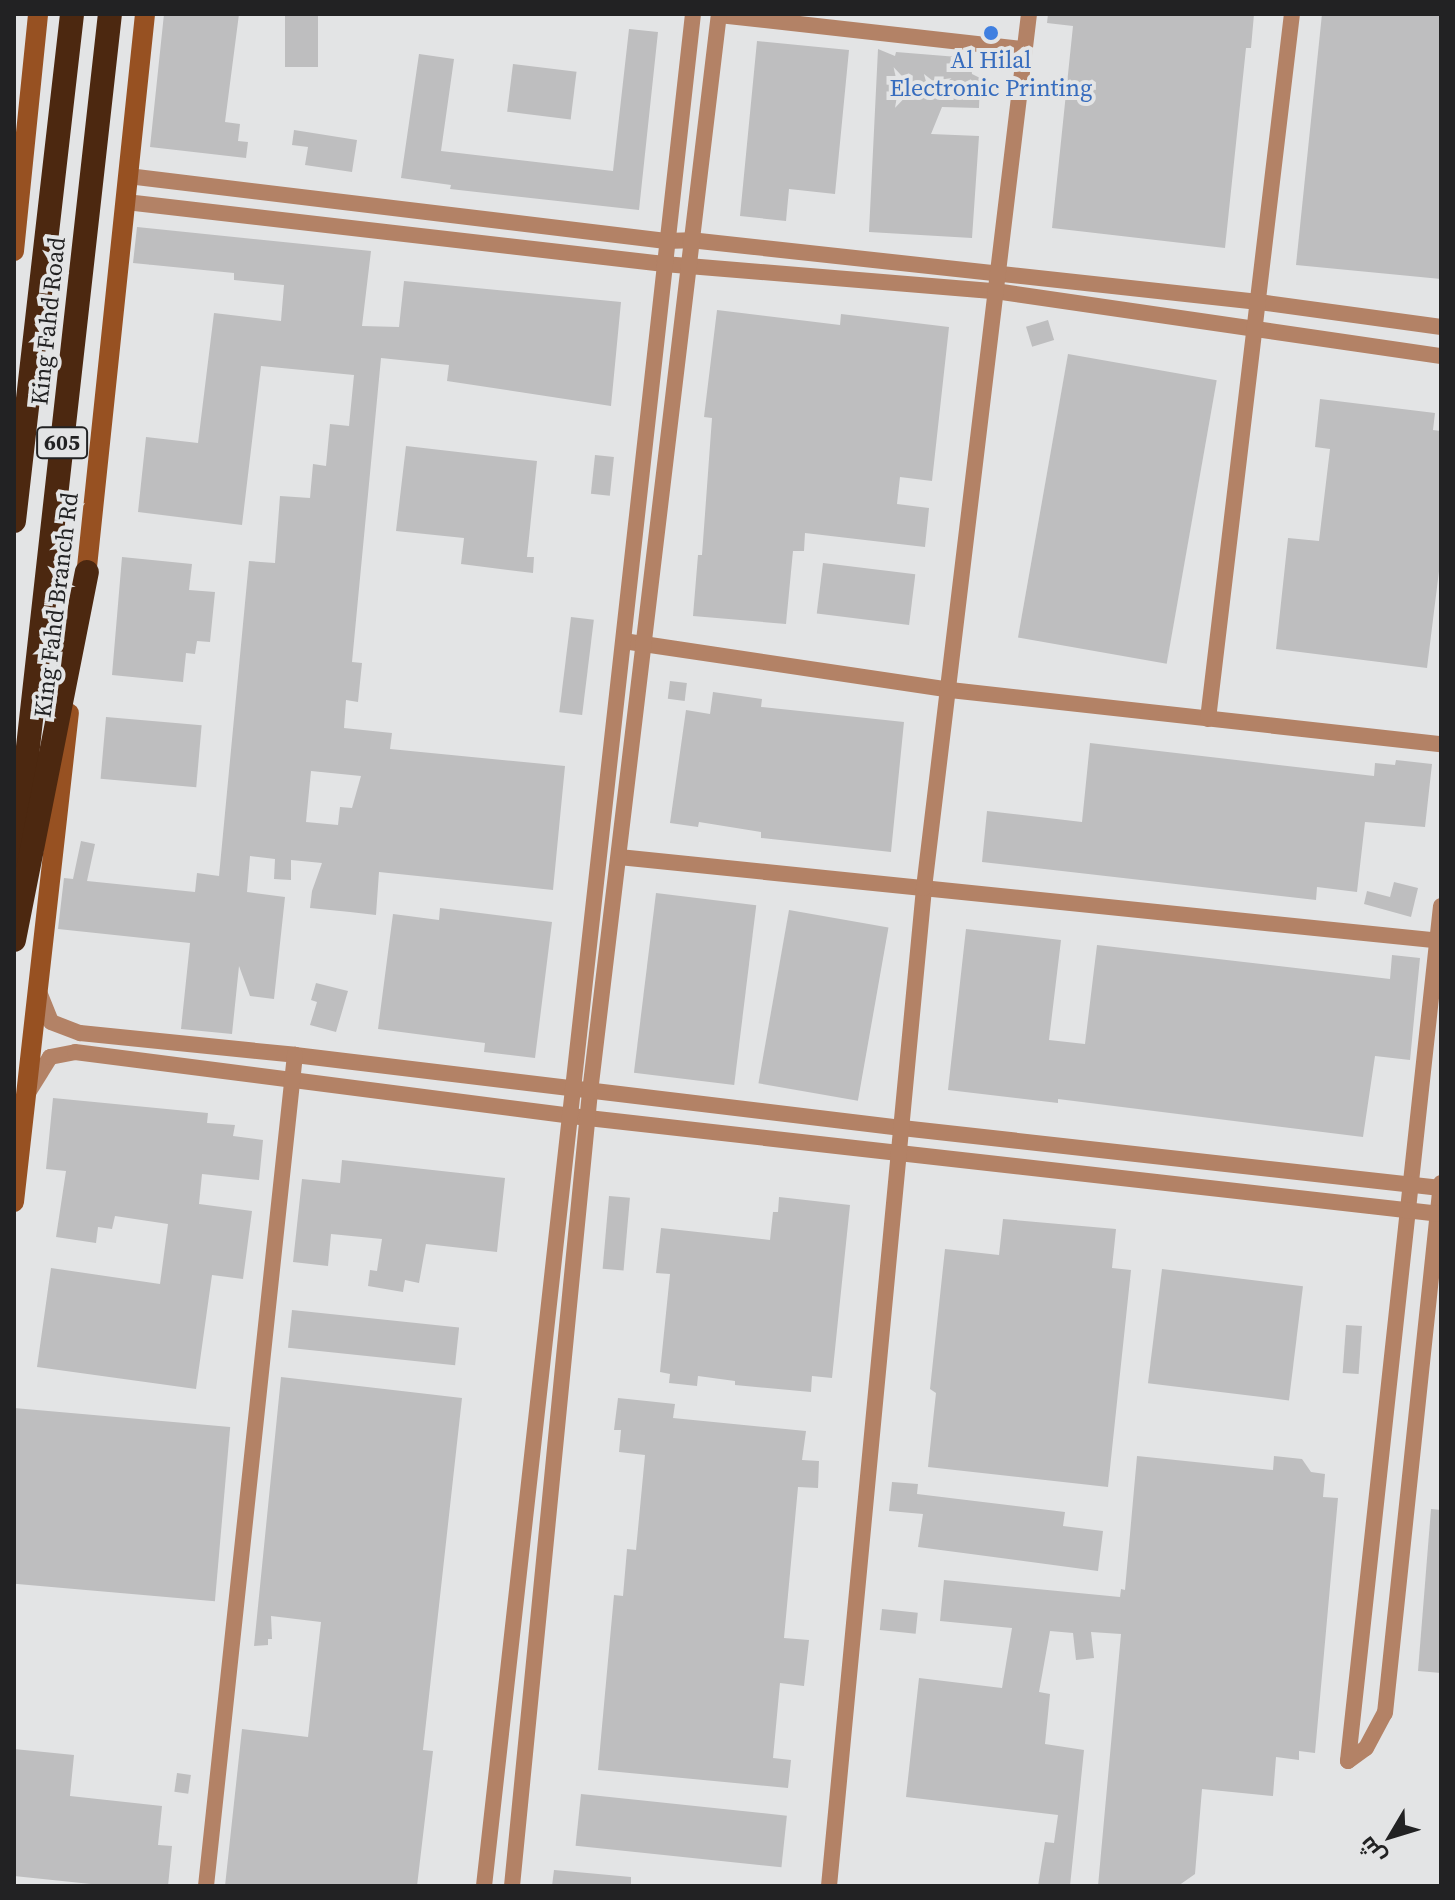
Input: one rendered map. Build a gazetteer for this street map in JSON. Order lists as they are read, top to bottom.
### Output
{
  "streets": {
    "highway": ["King Fahd Road", "605"],
    "main road": ["King Fahd Branch Rd"]
  },
  "places": ["Al Hilal Electronic Printing"],
  "north": "bottom left"
}
